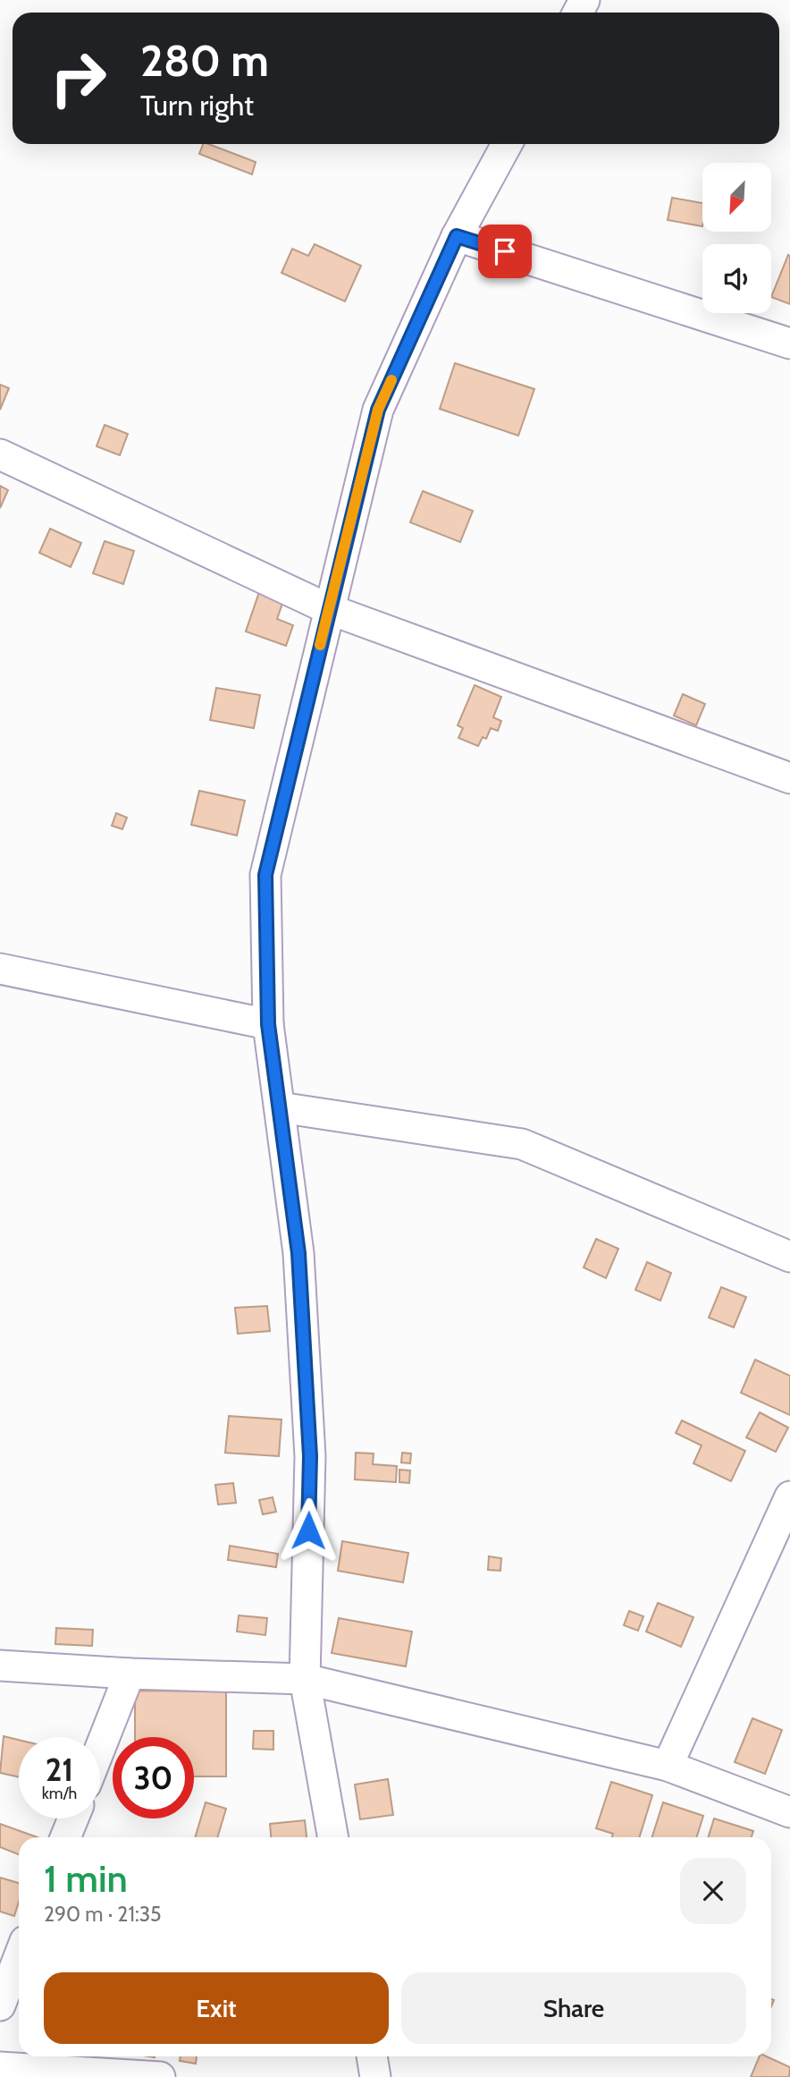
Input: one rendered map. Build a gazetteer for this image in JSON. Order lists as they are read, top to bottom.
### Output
{
  "north": "bottom left",
  "page": {
    "turn": ["280 m", "Turn right"],
    "speed": "21 km/h",
    "limit": "30",
    "heading": ["1 min", "290 m · 21:35"],
    "buttons": ["Exit", "Share"]
  }
}
